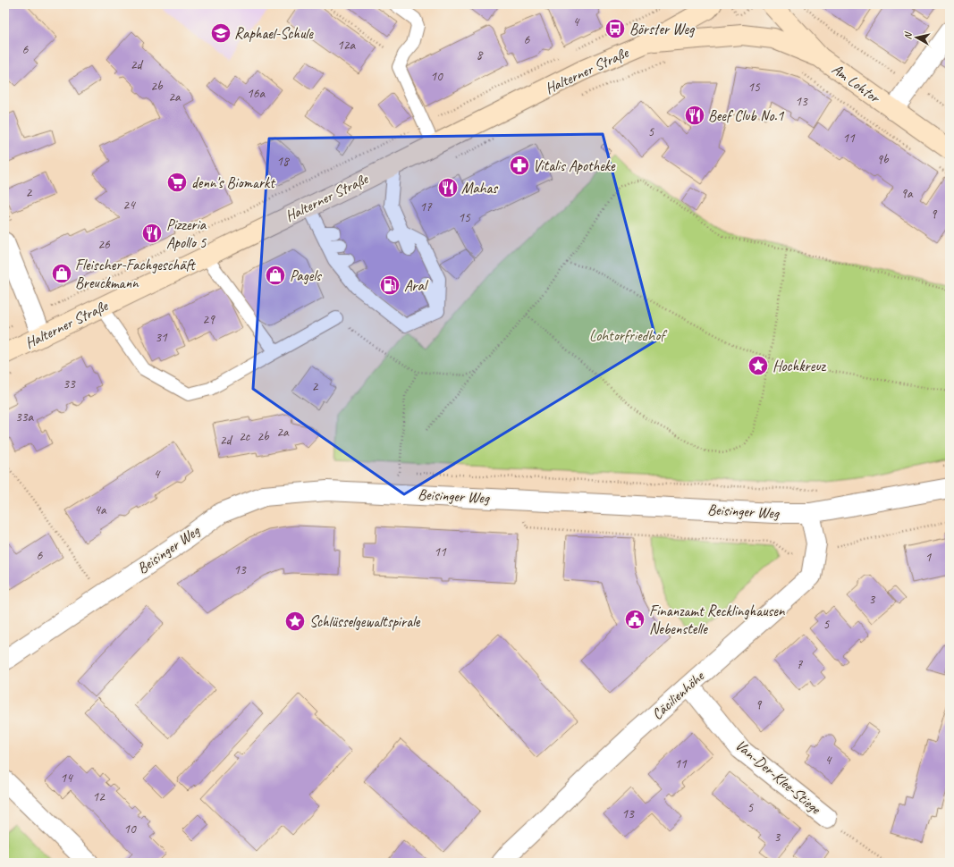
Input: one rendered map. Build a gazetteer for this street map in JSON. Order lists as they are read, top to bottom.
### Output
{
  "streets": {
    "main road": ["Halterner Straße", "Am Lohtor"],
    "street": ["Beisinger Weg", "Cäcilienhöhe", "Van-Der-Klee-Stiege"]
  },
  "crossings": [
    ["Halterner Straße", "Am Lohtor"],
    ["Beisinger Weg", "Cäcilienhöhe"],
    ["Cäcilienhöhe", "Van-Der-Klee-Stiege"]
  ],
  "parks": ["Lohtorfriedhof"],
  "places": {
    "bus stop": ["Börster Weg"],
    "school or university": ["Raphael-Schule"],
    "restaurant": ["Beef Club No.1", "Mahas", "Pizzeria Apollo 5"],
    "pharmacy": ["Vitalis Apotheke"],
    "supermarket": ["denn's Biomarkt"],
    "shop": ["Fleischer-Fachgeschäft Breuckmann", "Pagels"],
    "fuel station": ["Aral"],
    "place": ["Hochkreuz", "Schlüsselgewaltspirale"],
    "public building": ["Finanzamt Recklinghausen Nebenstelle"]
  },
  "house_numbers": [
    "4",
    "6",
    "12a",
    "6",
    "8",
    "2d",
    "10",
    "2b",
    "15",
    "16a",
    "2a",
    "13",
    "5",
    "11",
    "9b",
    "18",
    "2",
    "9a",
    "24",
    "17",
    "9",
    "15",
    "26",
    "29",
    "31",
    "33",
    "2",
    "33a",
    "2a",
    "2c",
    "2b",
    "2d",
    "4",
    "4a",
    "11",
    "6",
    "1",
    "13",
    "3",
    "5",
    "7",
    "9",
    "4",
    "11",
    "14",
    "12",
    "5",
    "13",
    "10",
    "3"
  ],
  "north": "left"
}
